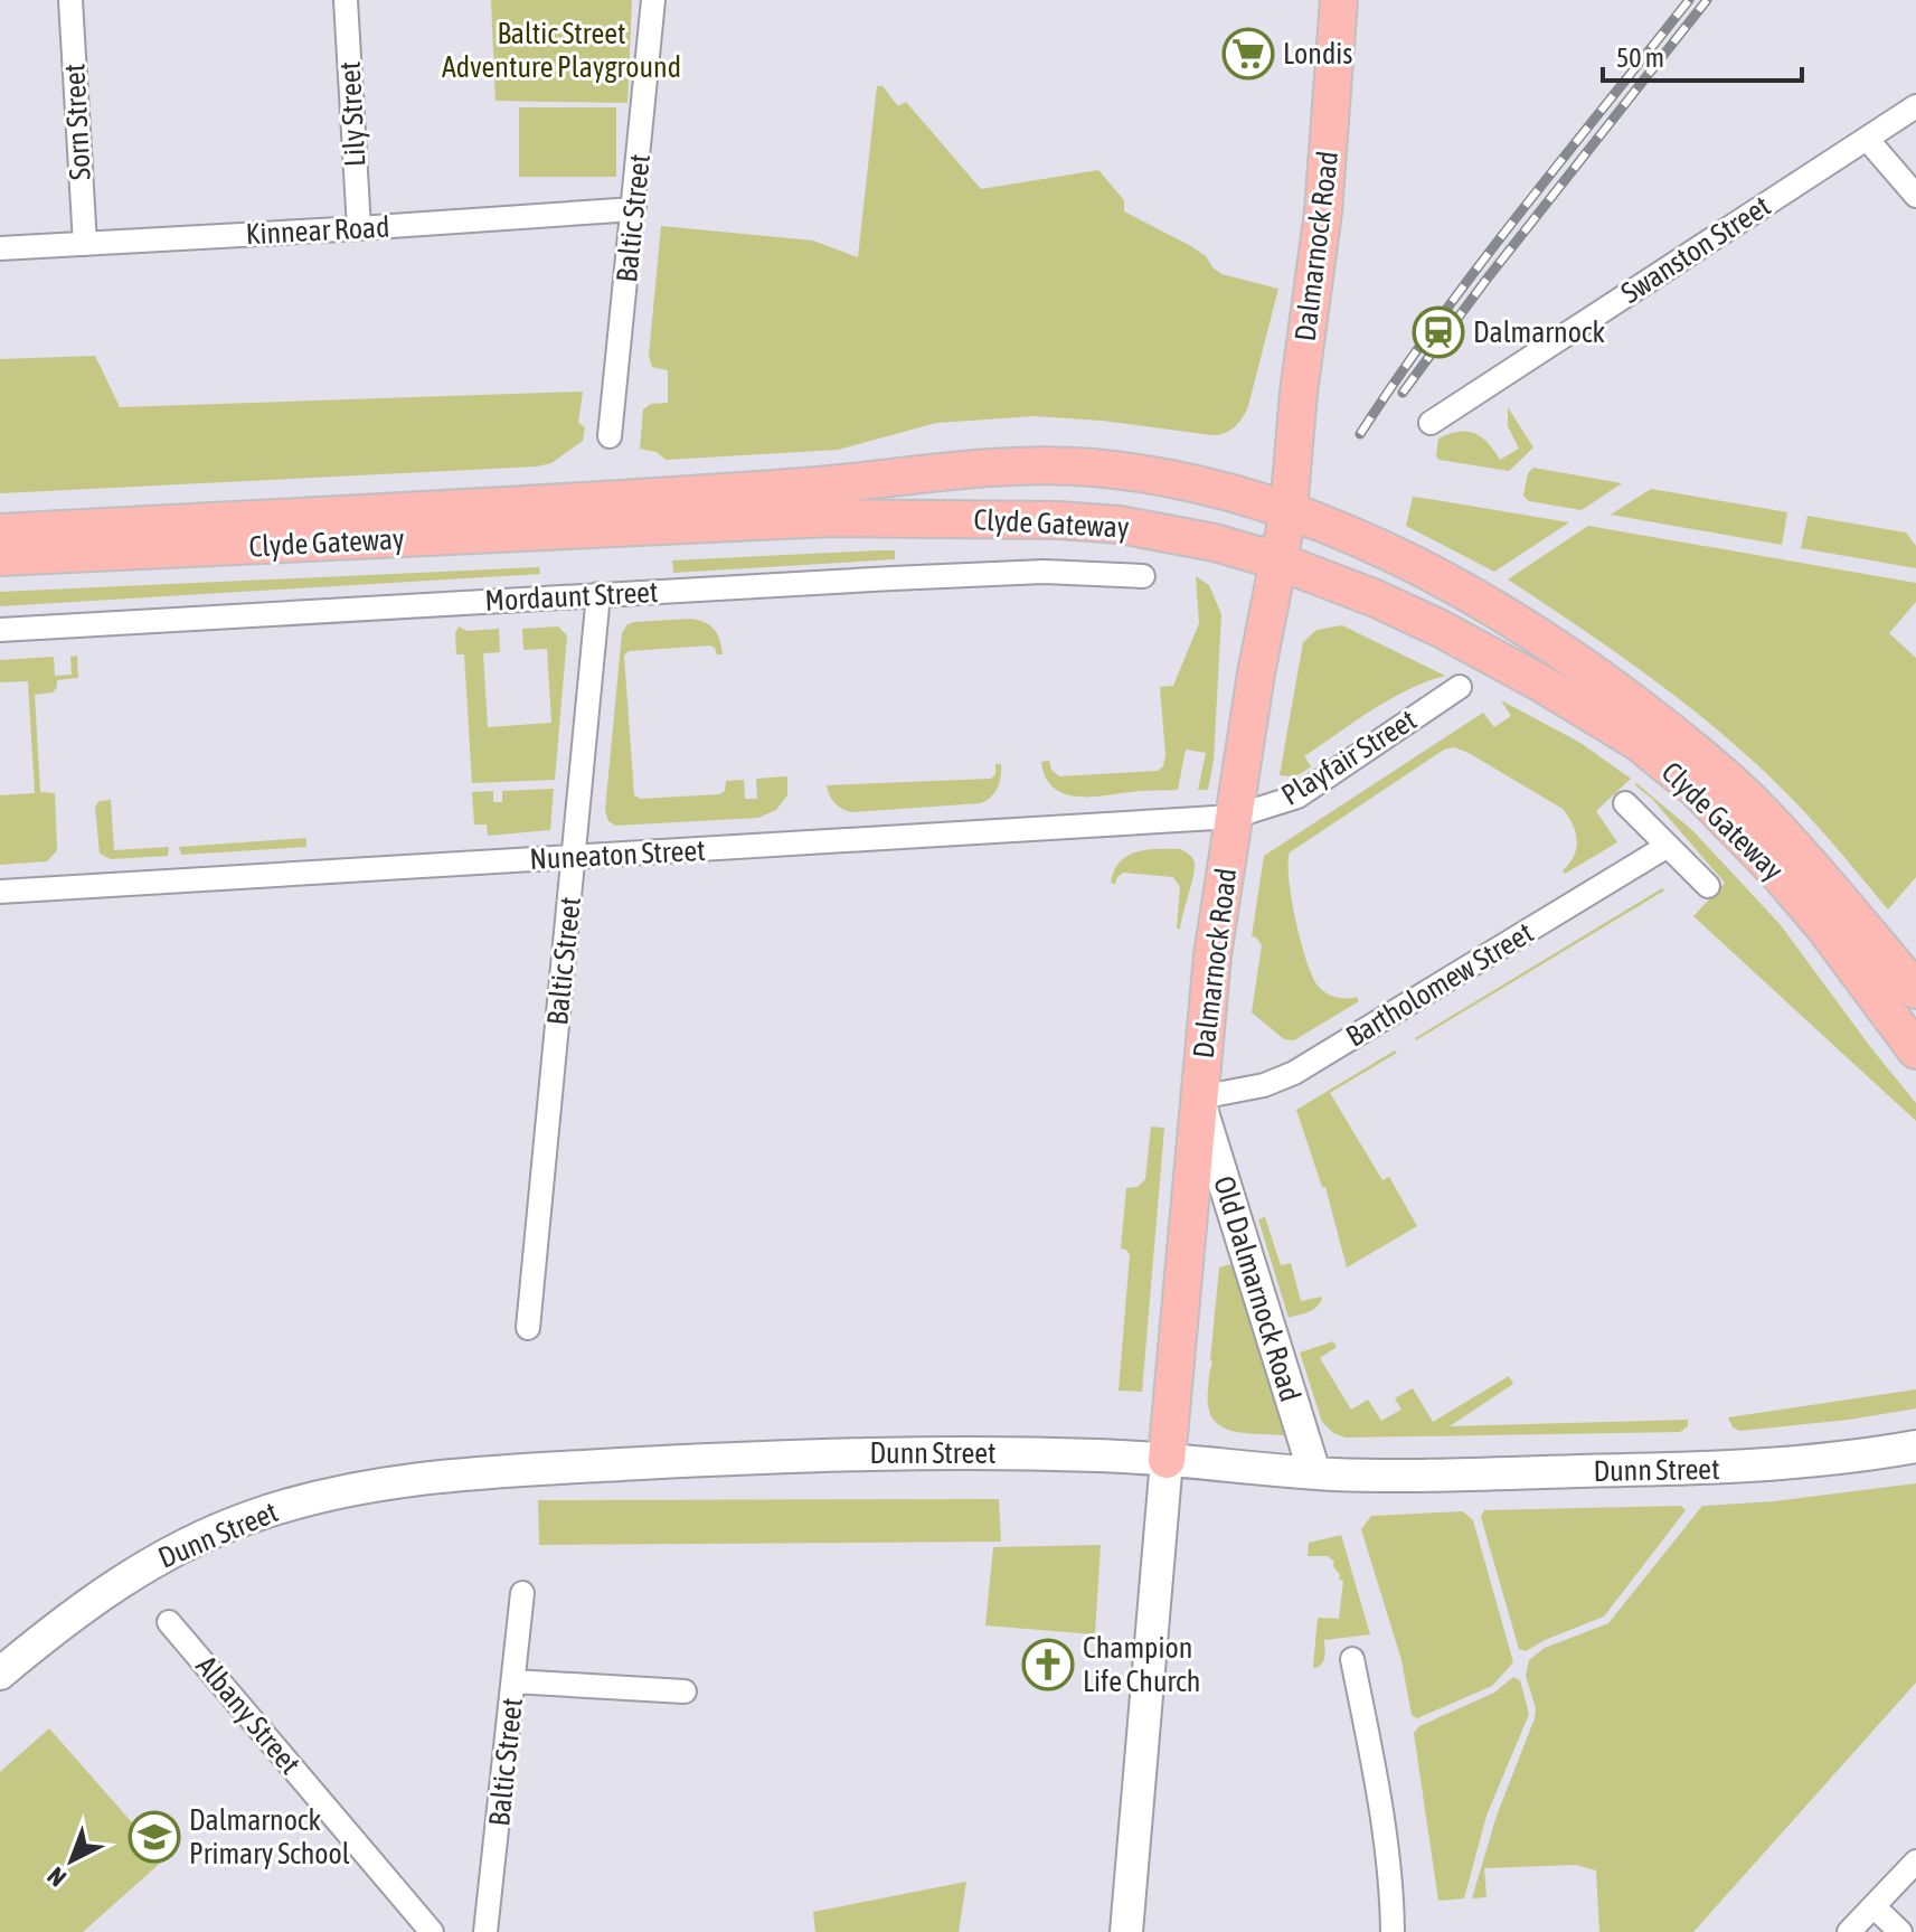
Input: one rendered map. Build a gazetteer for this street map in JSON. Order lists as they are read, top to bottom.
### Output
{
  "streets": {
    "main road": [
      "Dalmarnock Road",
      "Clyde Gateway",
      "Old Dalmarnock Road",
      "Dunn Street"
    ],
    "street": [
      "Lily Street",
      "Sorn Street",
      "Baltic Street",
      "Kinnear Road",
      "Swanston Street",
      "Mordaunt Street",
      "Playfair Street",
      "Nuneaton Street",
      "Bartholomew Street",
      "Albany Street"
    ]
  },
  "crossings": [
    ["Lily Street", "Kinnear Road"],
    ["Sorn Street", "Kinnear Road"],
    ["Baltic Street", "Kinnear Road"],
    ["Baltic Street", "Mordaunt Street"],
    ["Baltic Street", "Nuneaton Street"],
    ["Dalmarnock Road", "Clyde Gateway"],
    ["Dalmarnock Road", "Playfair Street"],
    ["Dalmarnock Road", "Nuneaton Street"],
    ["Dalmarnock Road", "Bartholomew Street"],
    ["Dalmarnock Road", "Old Dalmarnock Road"],
    ["Dalmarnock Road", "Dunn Street"],
    ["Playfair Street", "Nuneaton Street"],
    ["Bartholomew Street", "Old Dalmarnock Road"],
    ["Old Dalmarnock Road", "Dunn Street"]
  ],
  "parks": ["Baltic Street Adventure Playground"],
  "places": {
    "supermarket": ["Londis"],
    "station": ["Dalmarnock"],
    "church": ["Champion Life Church"],
    "school or university": ["Dalmarnock Primary School"]
  },
  "scale_bar": "50 m",
  "north": "bottom left"
}
